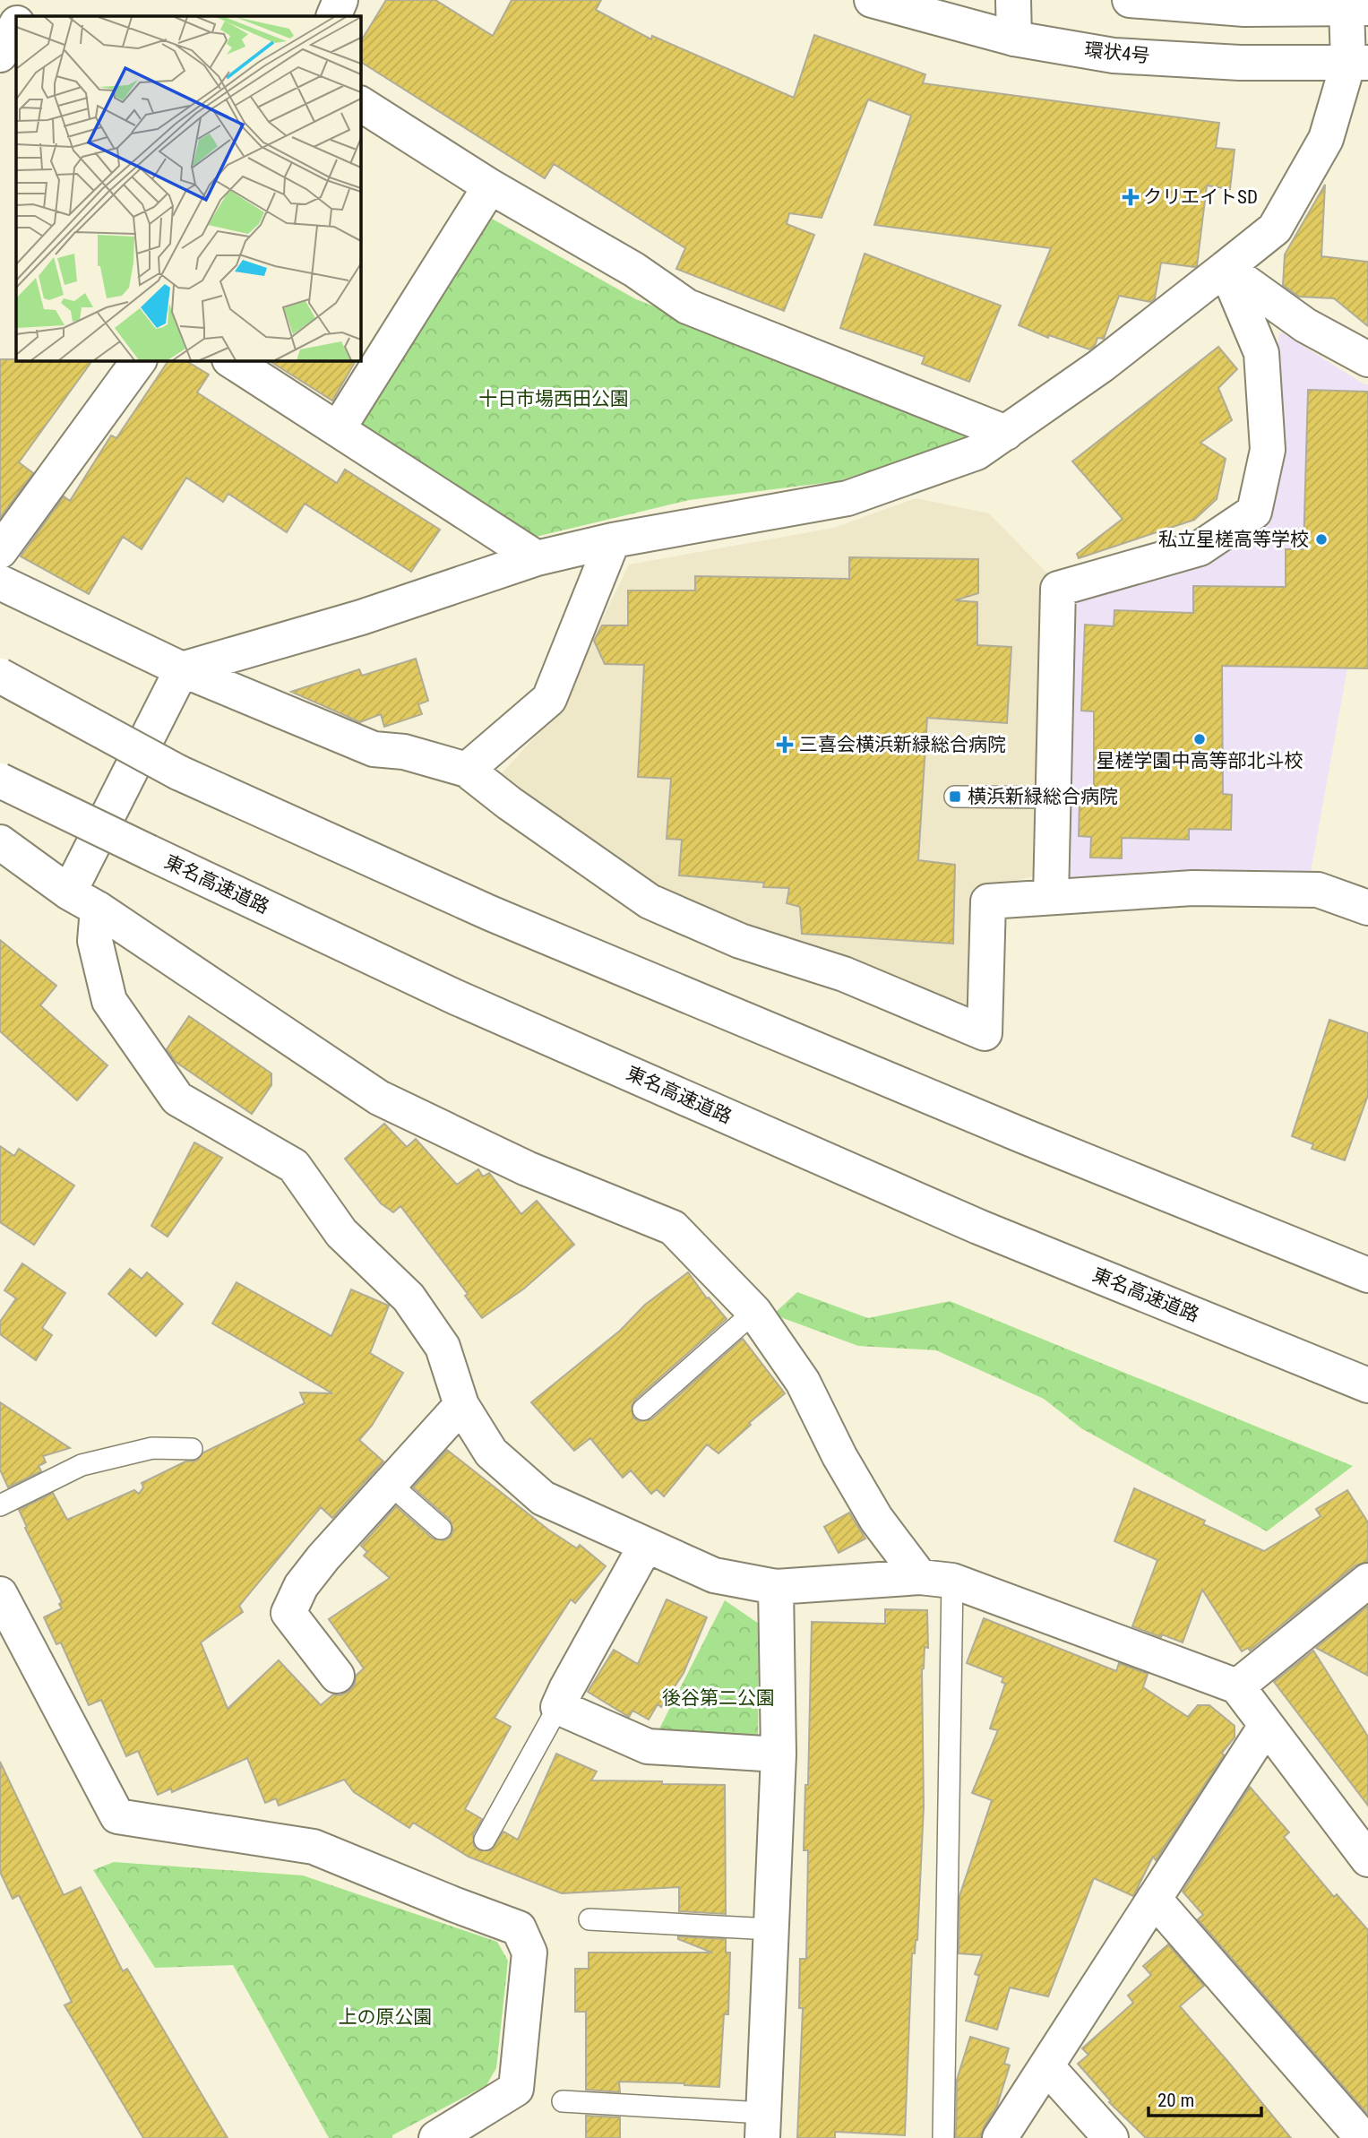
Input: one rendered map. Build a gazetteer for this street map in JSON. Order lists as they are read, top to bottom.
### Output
{
  "streets": {
    "main road": ["環状4号", "東名高速道路"]
  },
  "parks": ["十日市場西田公園", "後谷第二公園", "上の原公園"],
  "places": {
    "health": ["クリエイトSD", "三喜会横浜新緑総合病院"],
    "other": ["私立星槎高等学校", "星槎学園中高等部北斗校"],
    "transit": ["横浜新緑総合病院"]
  },
  "scale_bar": "20 m"
}
